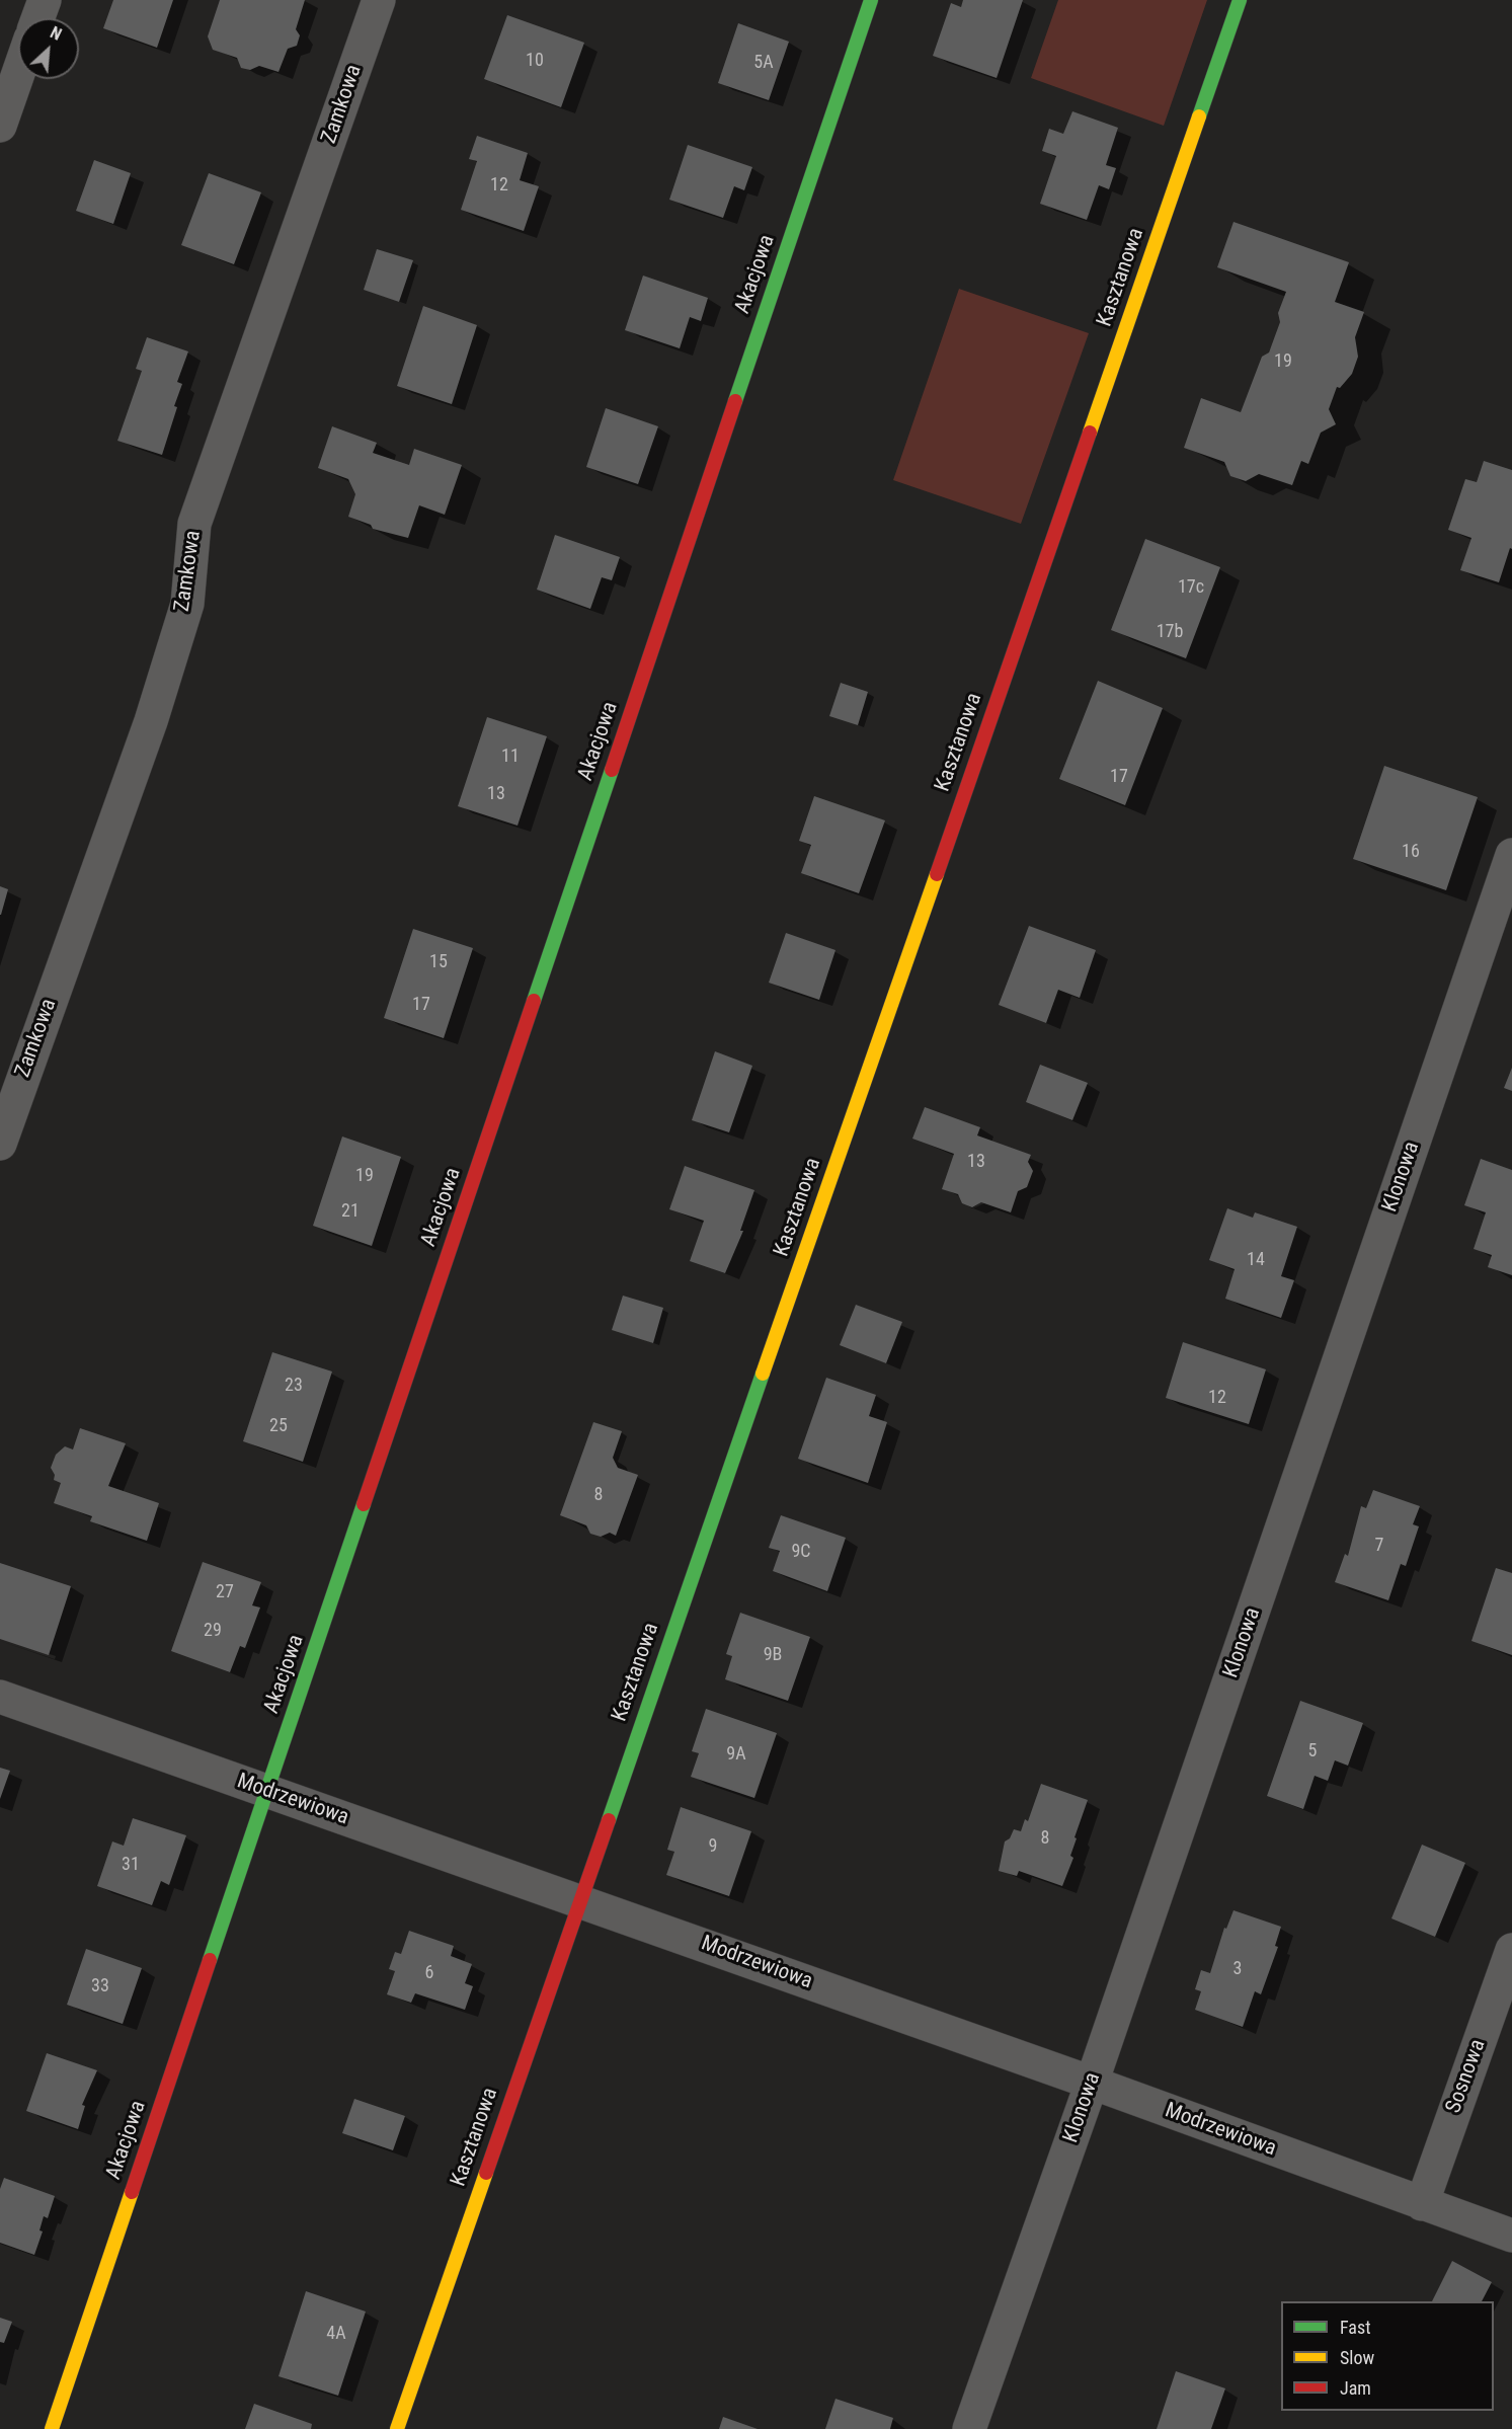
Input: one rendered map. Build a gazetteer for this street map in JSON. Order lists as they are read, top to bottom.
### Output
{
  "streets": {
    "street": [
      "Zamkowa",
      "Akacjowa",
      "Kasztanowa",
      "Klonowa",
      "Modrzewiowa",
      "Sosnowa"
    ]
  },
  "crossings": [
    ["Akacjowa", "Modrzewiowa"],
    ["Kasztanowa", "Modrzewiowa"],
    ["Klonowa", "Modrzewiowa"],
    ["Modrzewiowa", "Sosnowa"]
  ],
  "house_numbers": [
    "10",
    "5A",
    "12",
    "19",
    "17c",
    "17b",
    "11",
    "17",
    "13",
    "16",
    "15",
    "17",
    "13",
    "19",
    "21",
    "14",
    "23",
    "12",
    "25",
    "8",
    "7",
    "9C",
    "27",
    "29",
    "9B",
    "5",
    "9A",
    "8",
    "9",
    "31",
    "3",
    "6",
    "33",
    "4A"
  ],
  "legend": ["Fast", "Slow", "Jam"],
  "north": "top right"
}
